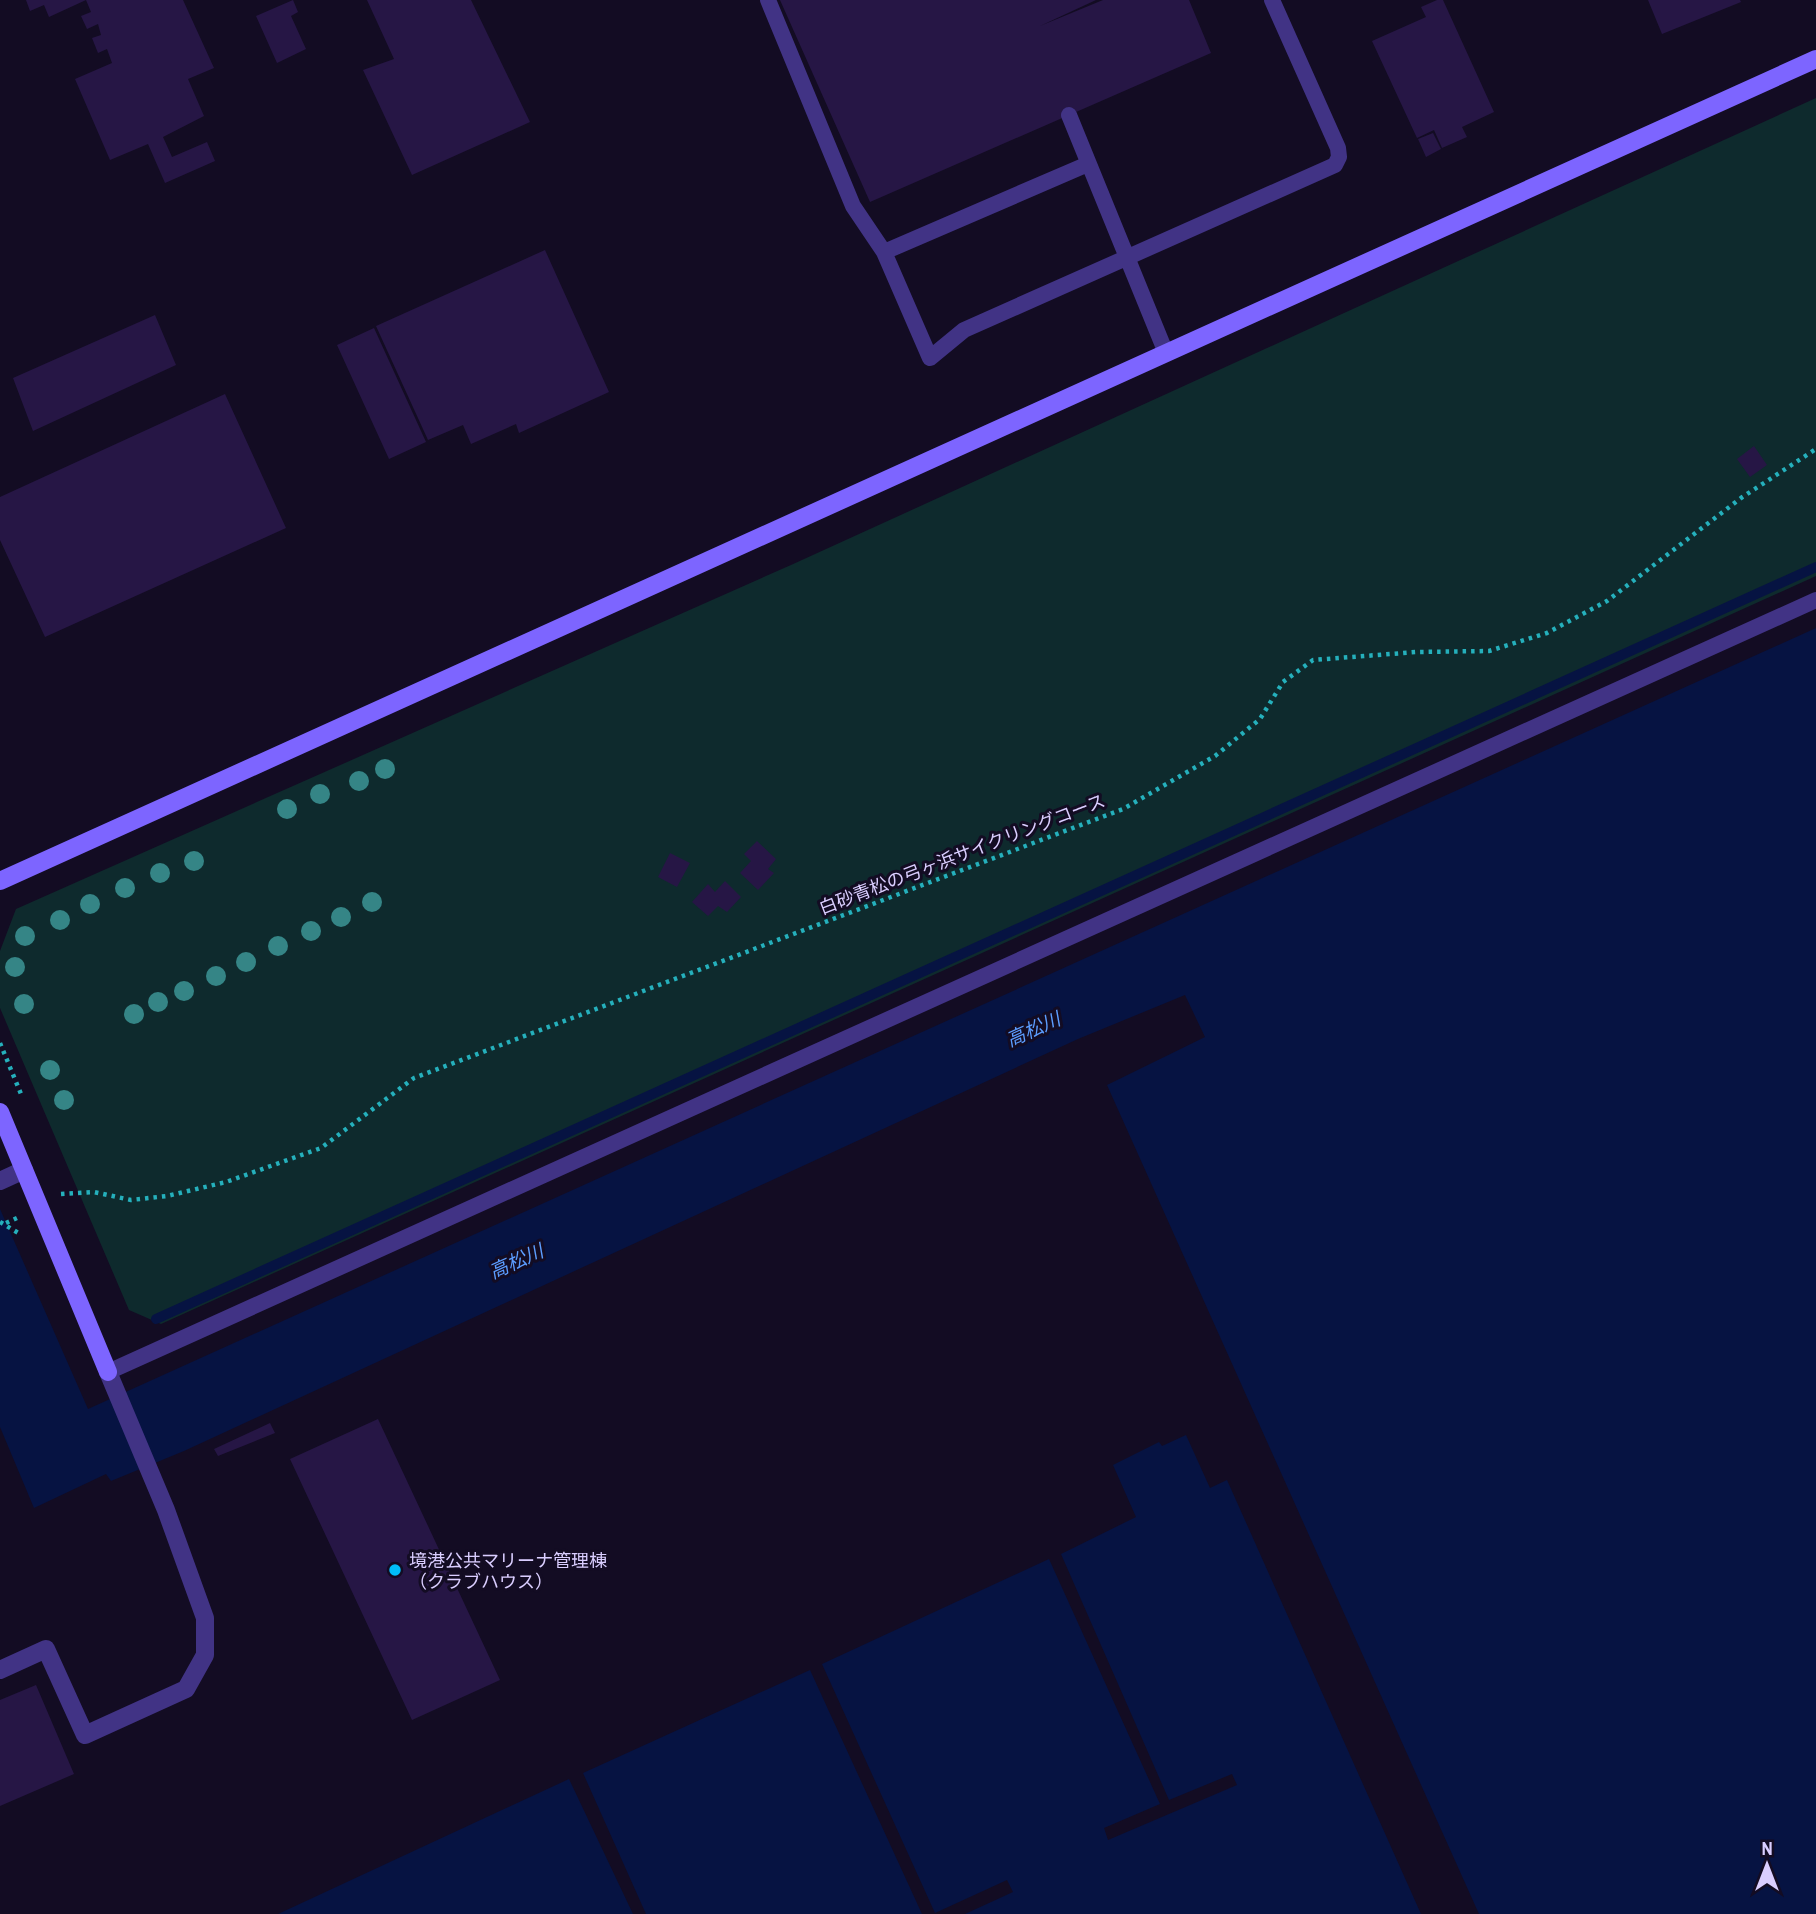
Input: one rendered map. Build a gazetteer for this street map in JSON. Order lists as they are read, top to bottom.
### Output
{
  "streets": {
    "path": ["白砂青松の弓ヶ浜サイクリングコース"]
  },
  "water": ["高松川"],
  "places": ["境港公共マリーナ管理棟 （クラブハウス）"],
  "north": "top"
}
